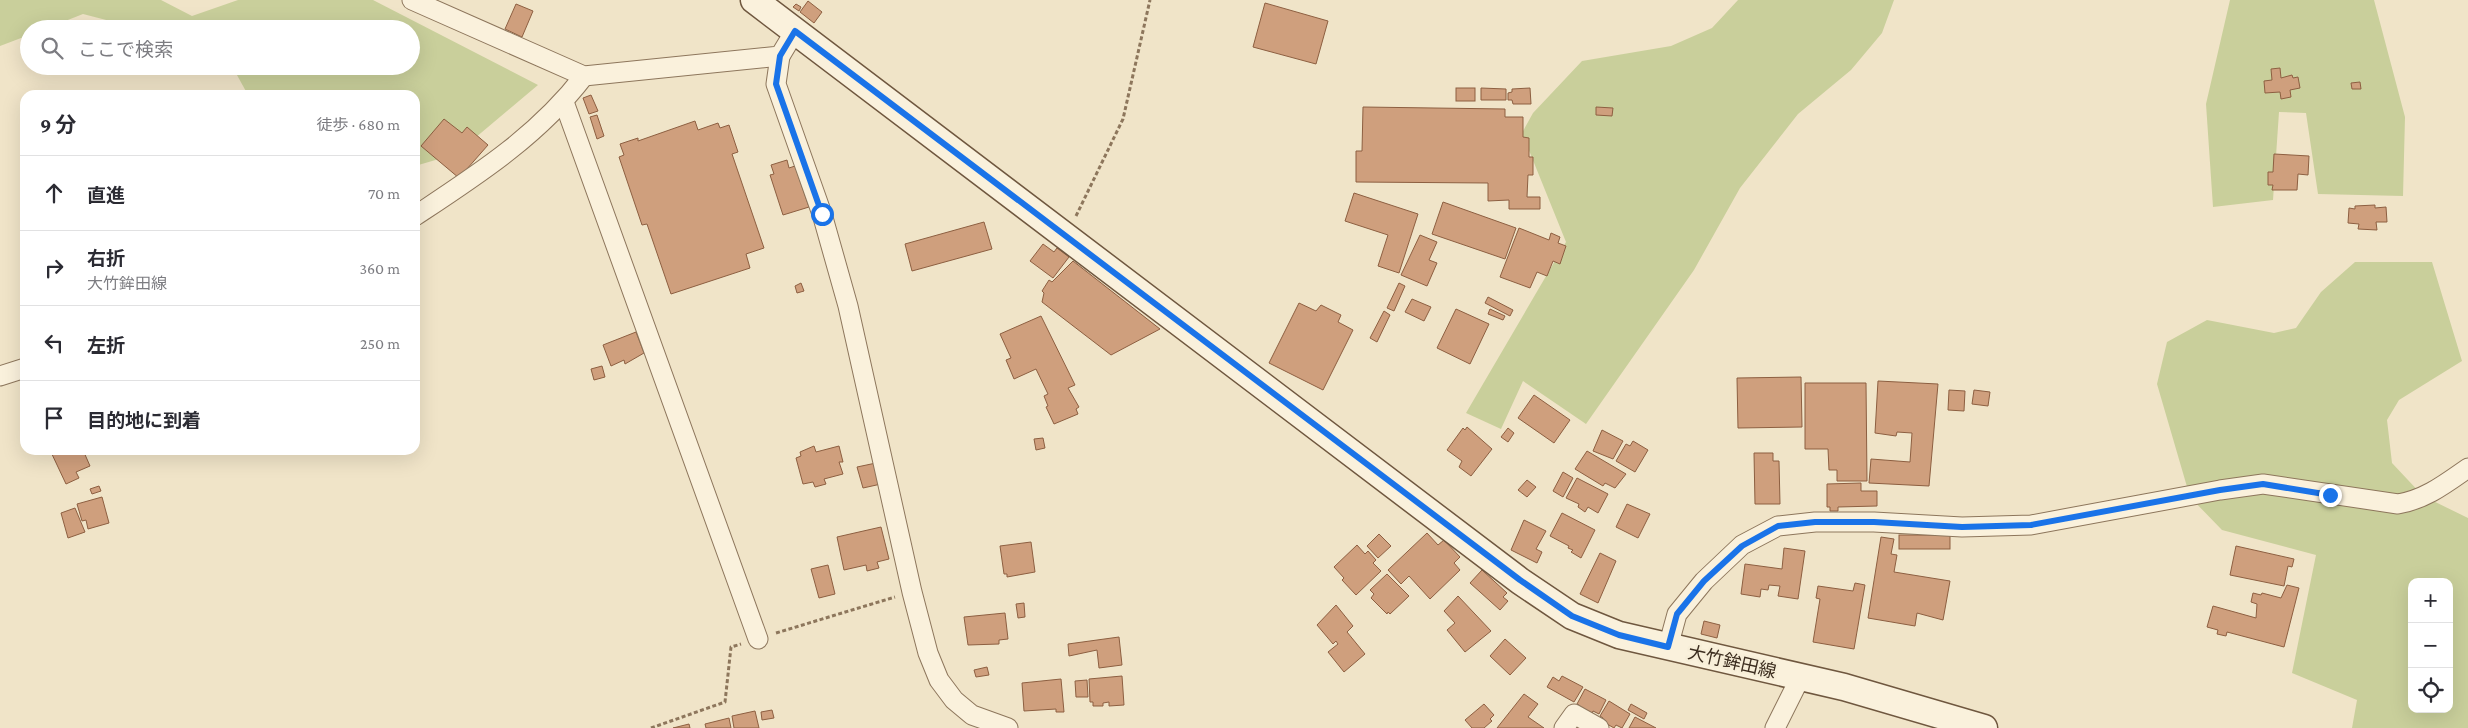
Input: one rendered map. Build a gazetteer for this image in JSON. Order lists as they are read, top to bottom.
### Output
{
  "streets": {
    "main road": ["大竹鉾田線"]
  },
  "page": {
    "search": "ここで検索",
    "heading": ["9 分", "徒歩 · 680 m"],
    "list": [
      ["直進", "70 m"],
      ["右折", "大竹鉾田線", "360 m"],
      ["左折", "250 m"],
      "目的地に到着"
    ],
    "map_buttons": ["+", "−"]
  }
}
